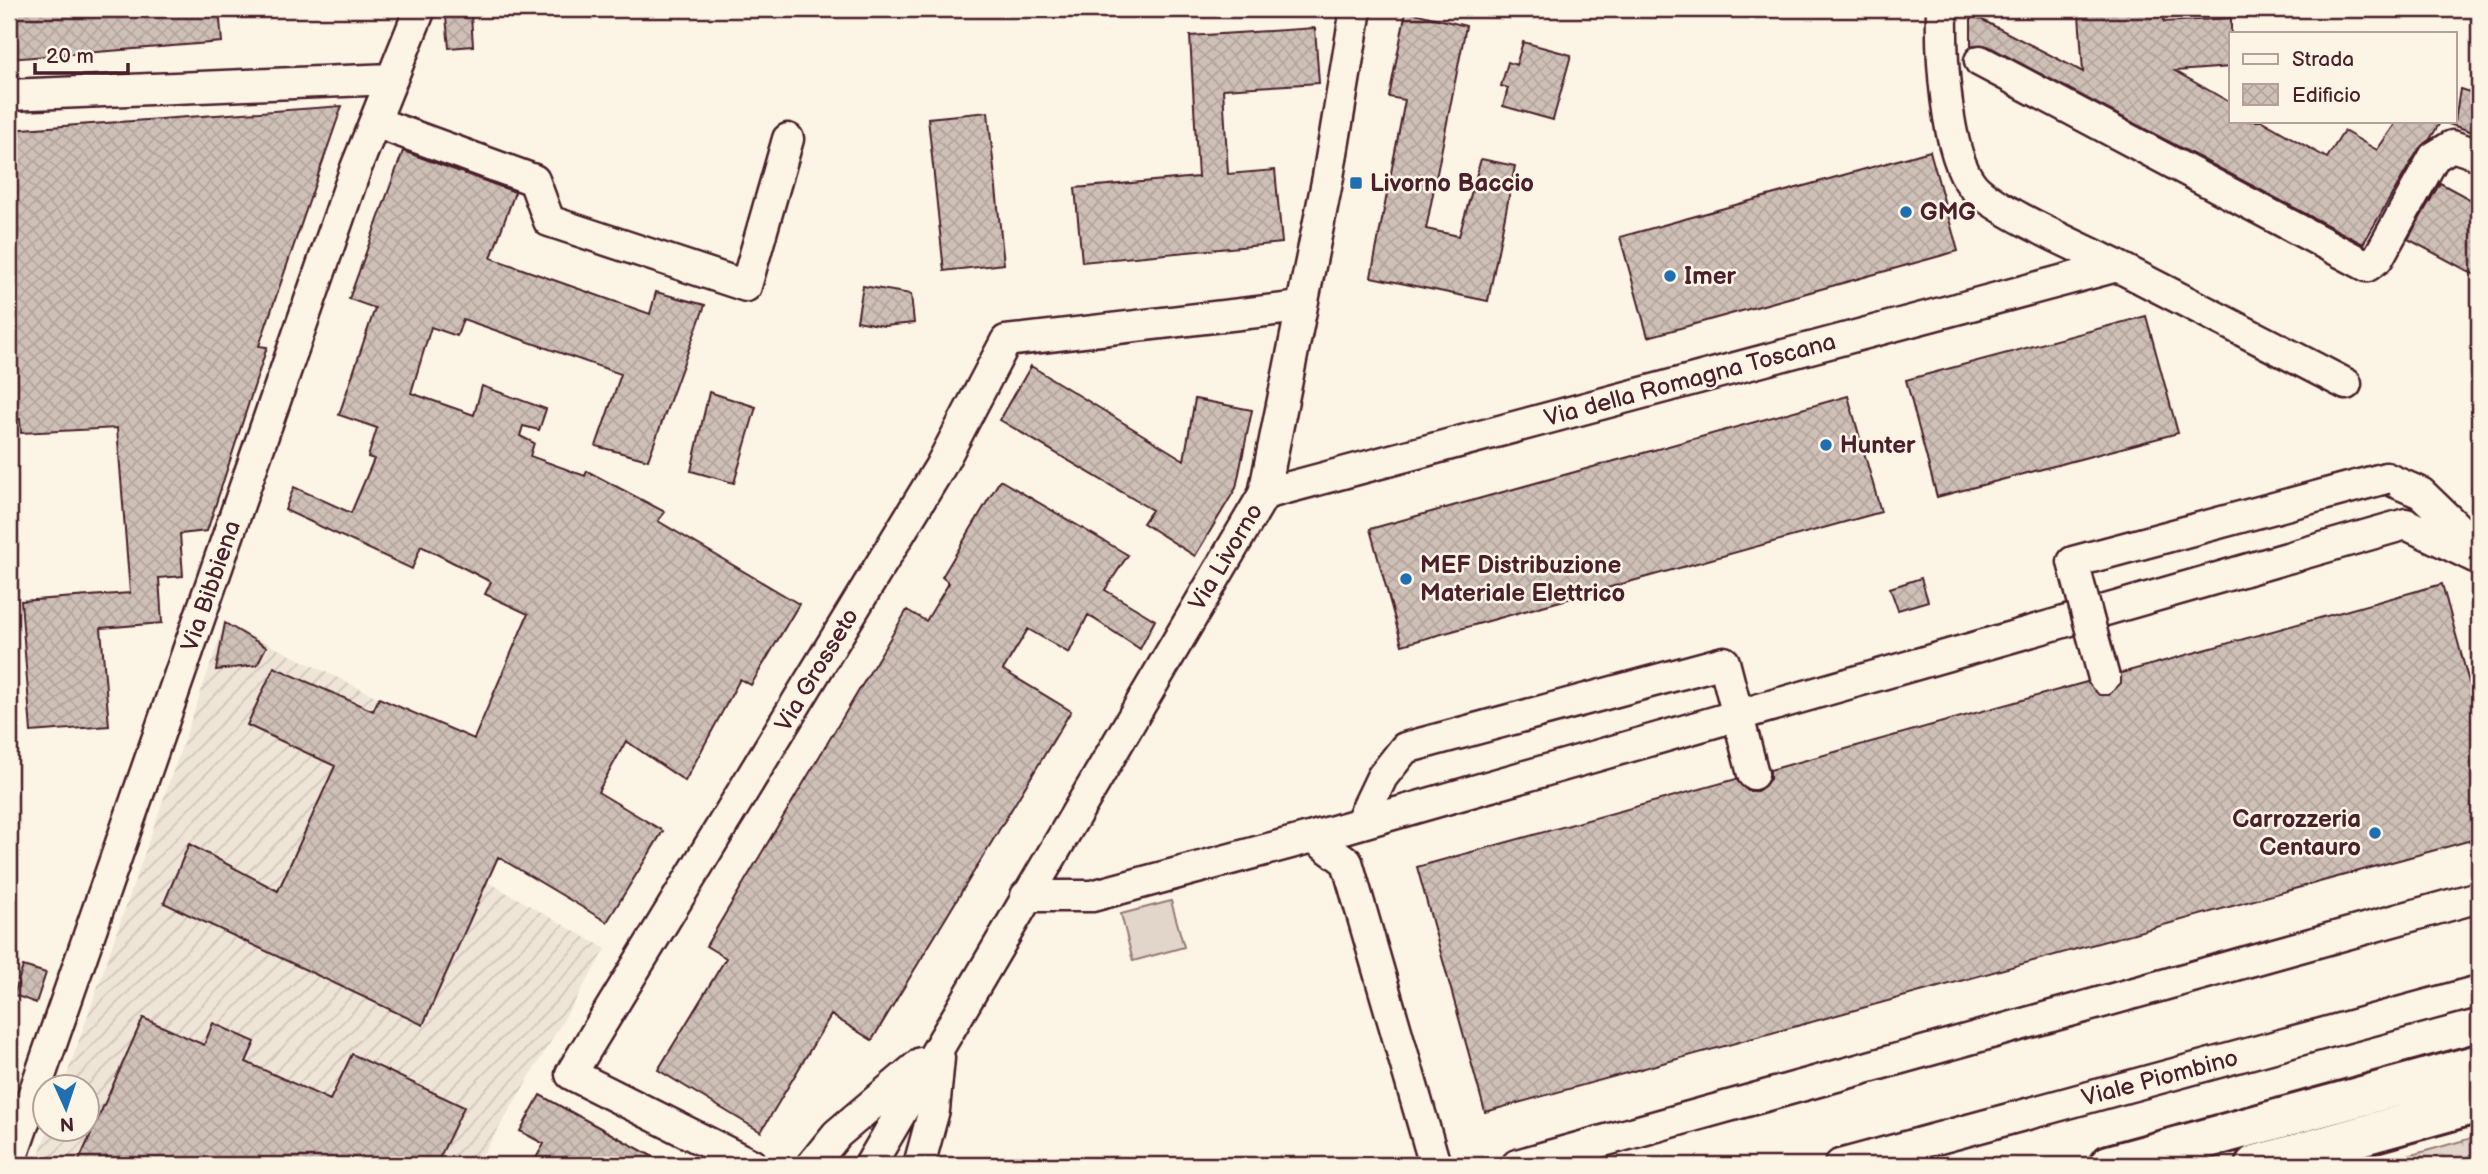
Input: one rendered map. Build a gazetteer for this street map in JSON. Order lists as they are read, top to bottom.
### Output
{
  "streets": {
    "street": [
      "Via della Romagna Toscana",
      "Via Livorno",
      "Via Bibbiena",
      "Via Grosseto",
      "Viale Piombino"
    ]
  },
  "crossings": [
    ["Via della Romagna Toscana", "Via Livorno"],
    ["Via Livorno", "Via Grosseto"]
  ],
  "places": {
    "transit": ["Livorno Baccio"],
    "other": [
      "GMG",
      "Imer",
      "Hunter",
      "MEF Distribuzione Materiale Elettrico",
      "Carrozzeria Centauro"
    ]
  },
  "legend": ["Strada", "Edificio"],
  "scale_bar": "20 m",
  "north": "bottom"
}
